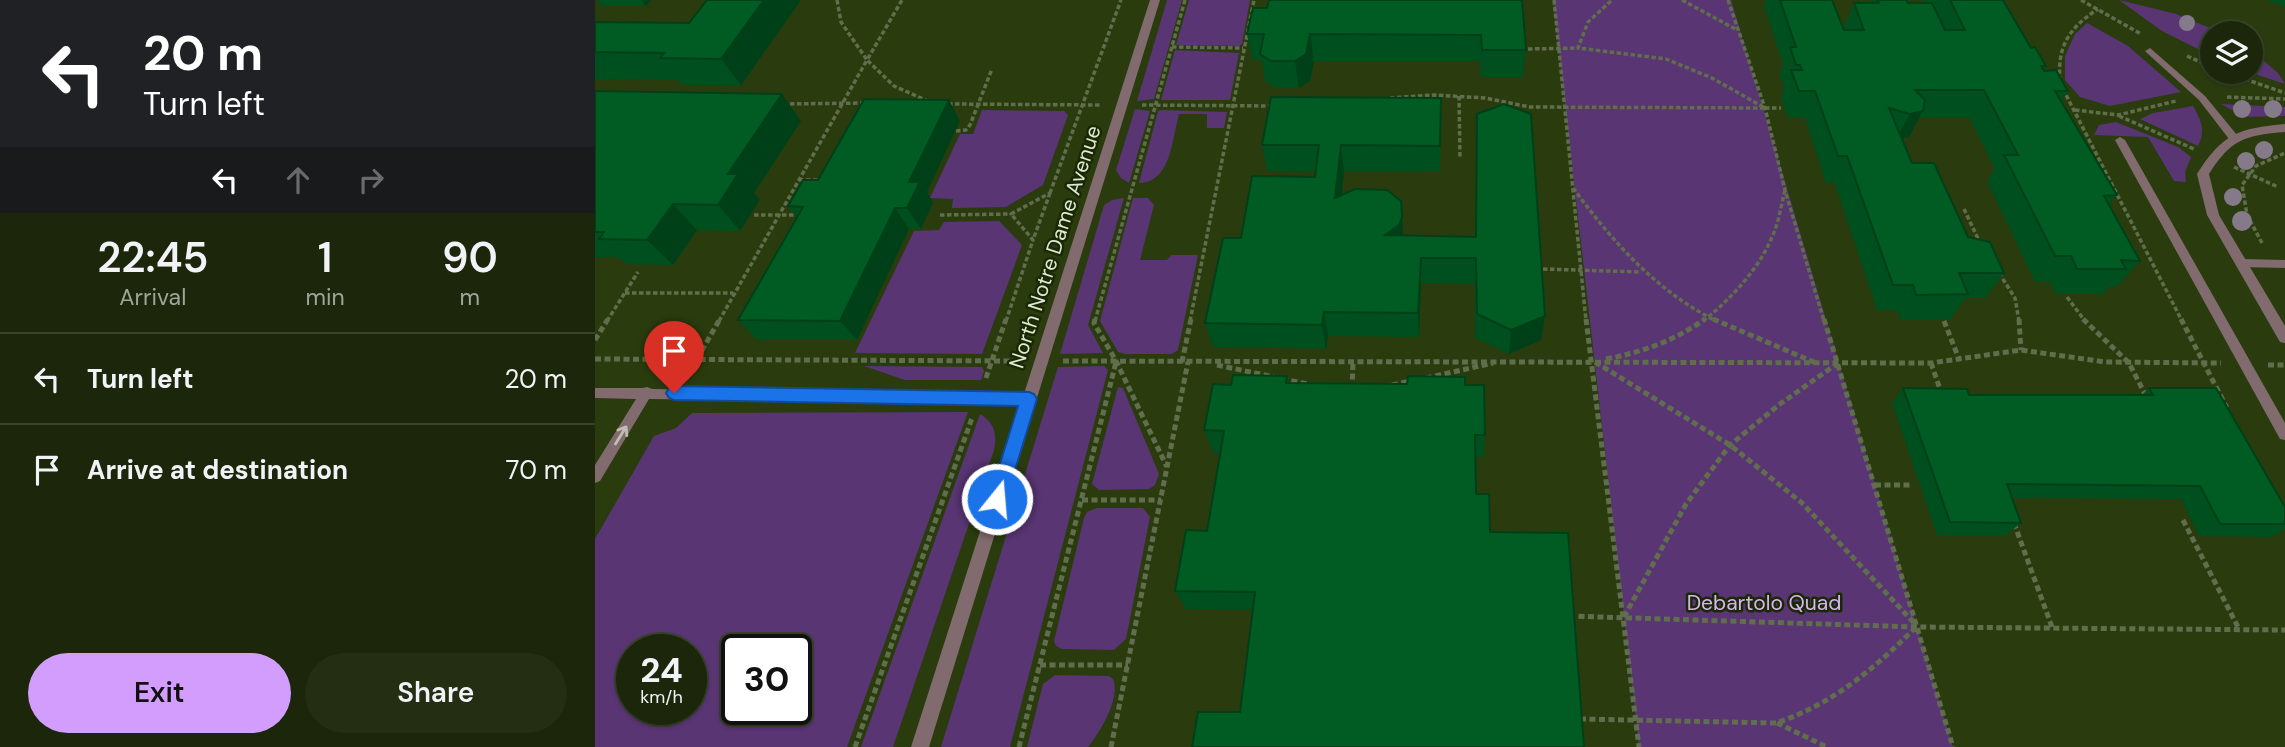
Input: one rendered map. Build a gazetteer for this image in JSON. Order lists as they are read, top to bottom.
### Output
{
  "streets": {
    "street": ["North Notre Dame Avenue"]
  },
  "parks": ["Debartolo Quad"],
  "page": {
    "turn": ["20 m", "Turn left"],
    "eta": [
      "22:45",
      "Arrival",
      "1",
      "min",
      "90",
      "m"
    ],
    "list": [
      {
        "name": "Turn left",
        "value": "20 m"
      },
      {
        "name": "Arrive at destination",
        "value": "70 m"
      }
    ],
    "speed": "24 km/h",
    "limit": "30",
    "buttons": ["Exit", "Share"]
  }
}
